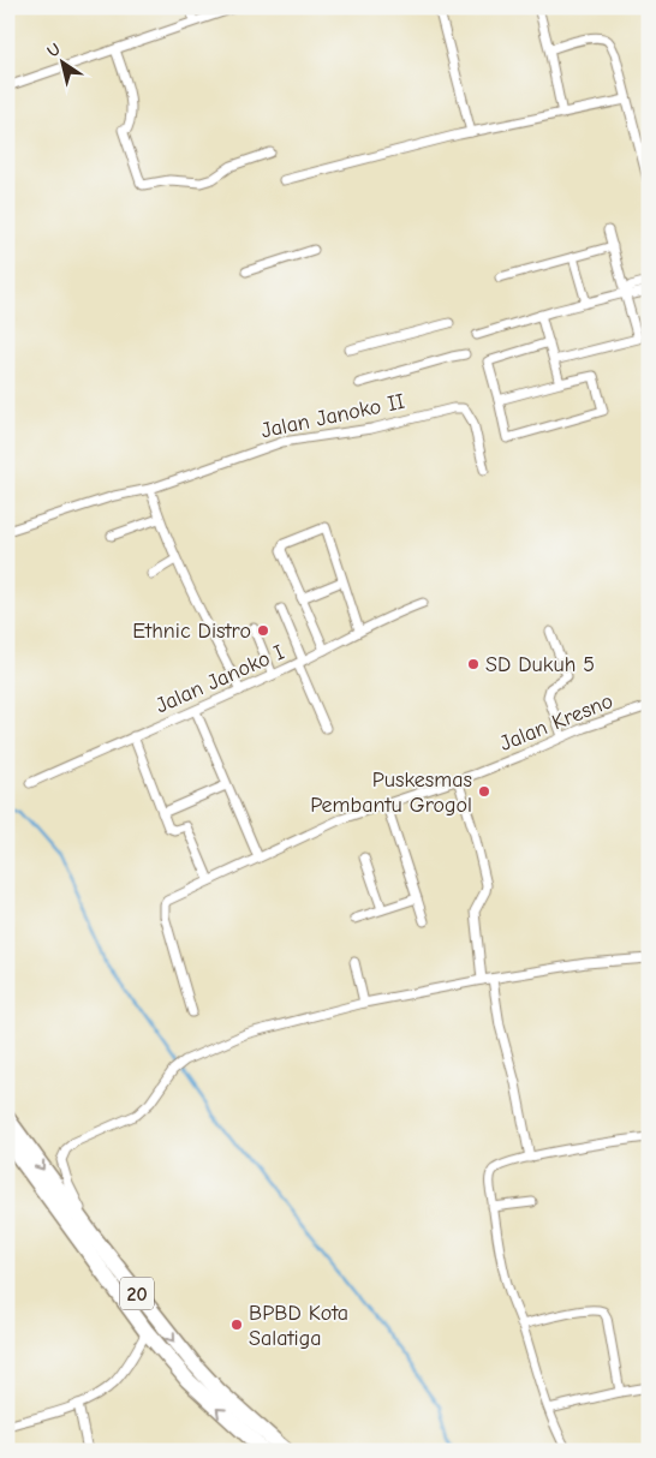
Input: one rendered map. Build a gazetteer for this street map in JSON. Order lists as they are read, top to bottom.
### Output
{
  "streets": {
    "highway": ["20"],
    "street": ["Jalan Janoko II", "Jalan Janoko I", "Jalan Kresno"]
  },
  "places": [
    "Ethnic Distro",
    "SD Dukuh 5",
    "Puskesmas Pembantu Grogol",
    "BPBD Kota Salatiga"
  ],
  "north": "top left"
}
